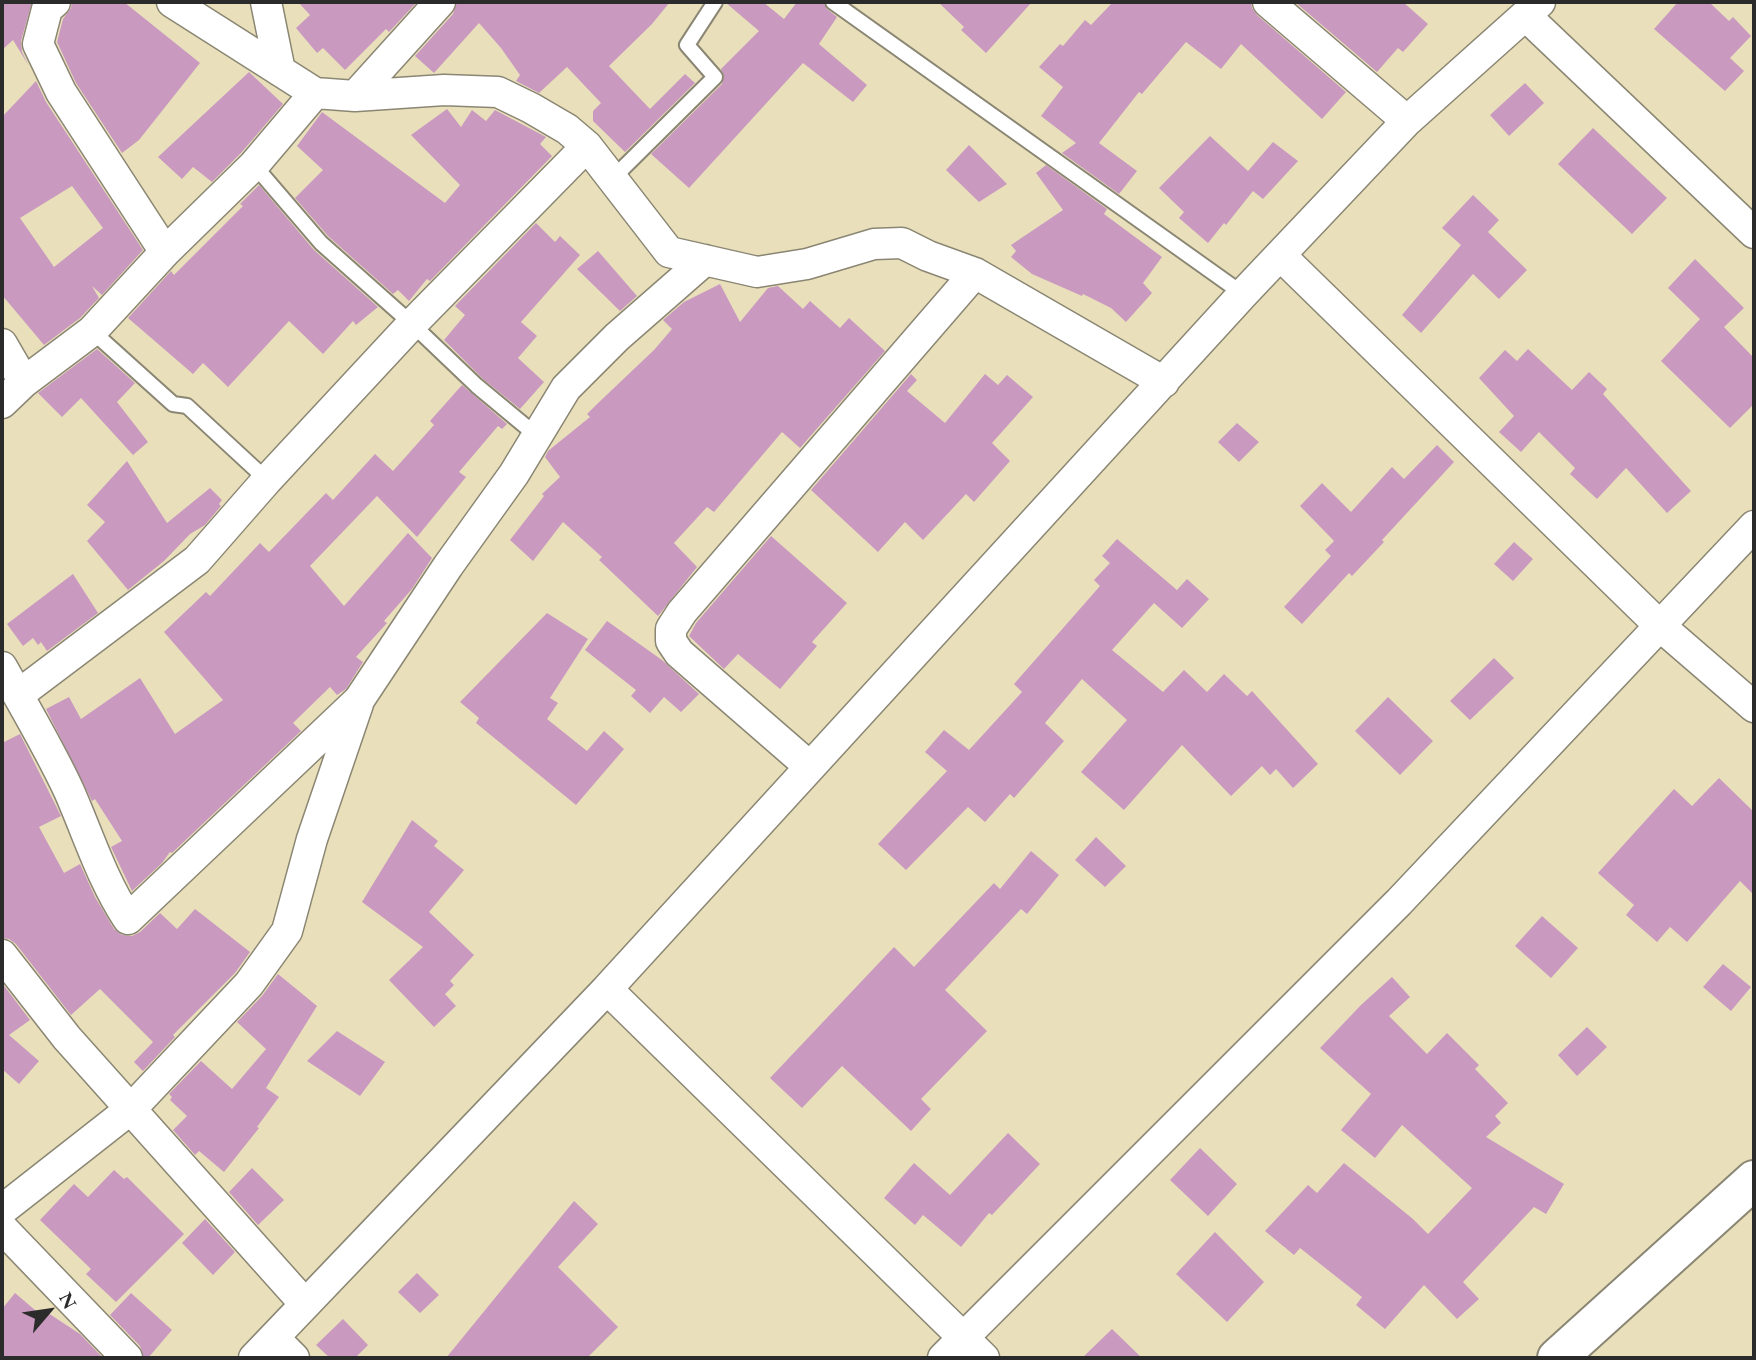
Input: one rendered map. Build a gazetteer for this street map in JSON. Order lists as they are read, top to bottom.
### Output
{
  "north": "top right"
}
